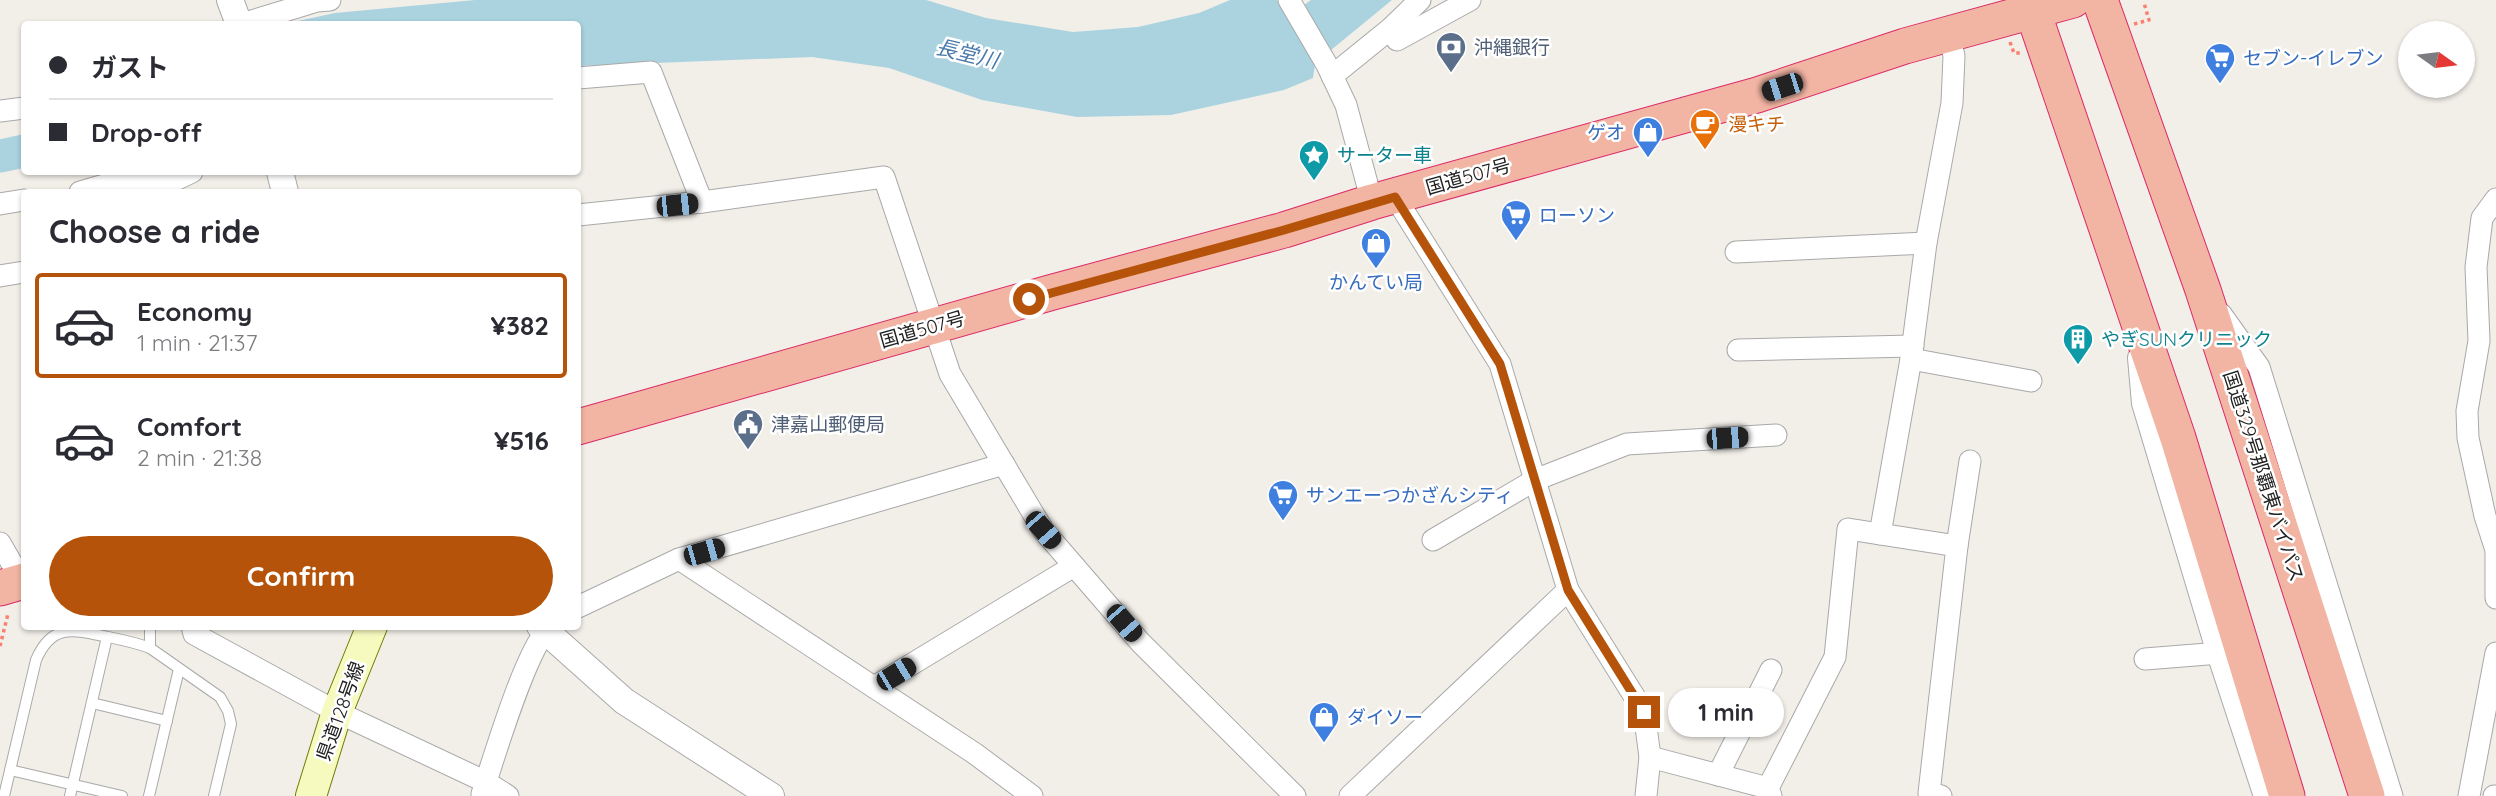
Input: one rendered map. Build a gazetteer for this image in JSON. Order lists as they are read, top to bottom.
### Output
{
  "streets": {
    "highway": ["国道507号", "国道329号那覇東バイパス"],
    "main road": ["県道128号線"]
  },
  "water": ["長堂川"],
  "places": {
    "bank": ["沖縄銀行"],
    "supermarket": ["セブン-イレブン", "ローソン", "サンエーつかざんシティ"],
    "cafe": ["漫キチ"],
    "shop": ["ゲオ", "かんてい局", "ダイソー"],
    "place": ["サーター車"],
    "building": ["やぎSUNクリニック"],
    "public building": ["津嘉山郵便局"]
  },
  "north": "right",
  "page": {
    "banner": ["ガスト", "Drop-off"],
    "heading": "Choose a ride",
    "list": [
      {
        "name": "Economy",
        "note": "1 min · 21:37",
        "value": "¥382"
      },
      {
        "name": "Comfort",
        "note": "2 min · 21:38",
        "value": "¥516"
      }
    ],
    "buttons": "Confirm",
    "bubble": "1 min"
  }
}
